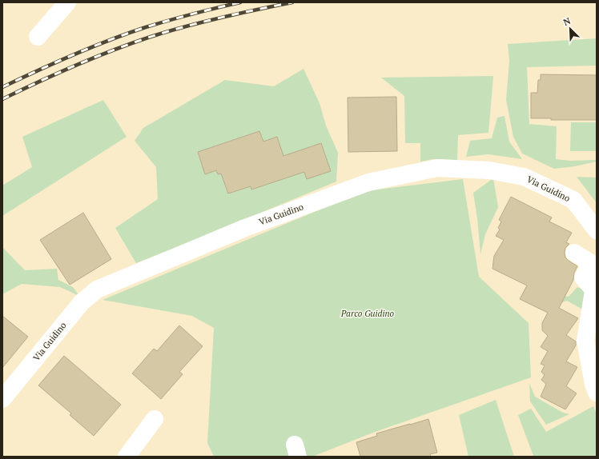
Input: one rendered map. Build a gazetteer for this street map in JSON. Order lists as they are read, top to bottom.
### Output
{
  "streets": {
    "street": ["Via Guidino"]
  },
  "parks": ["Parco Guidino"],
  "north": "top left"
}
